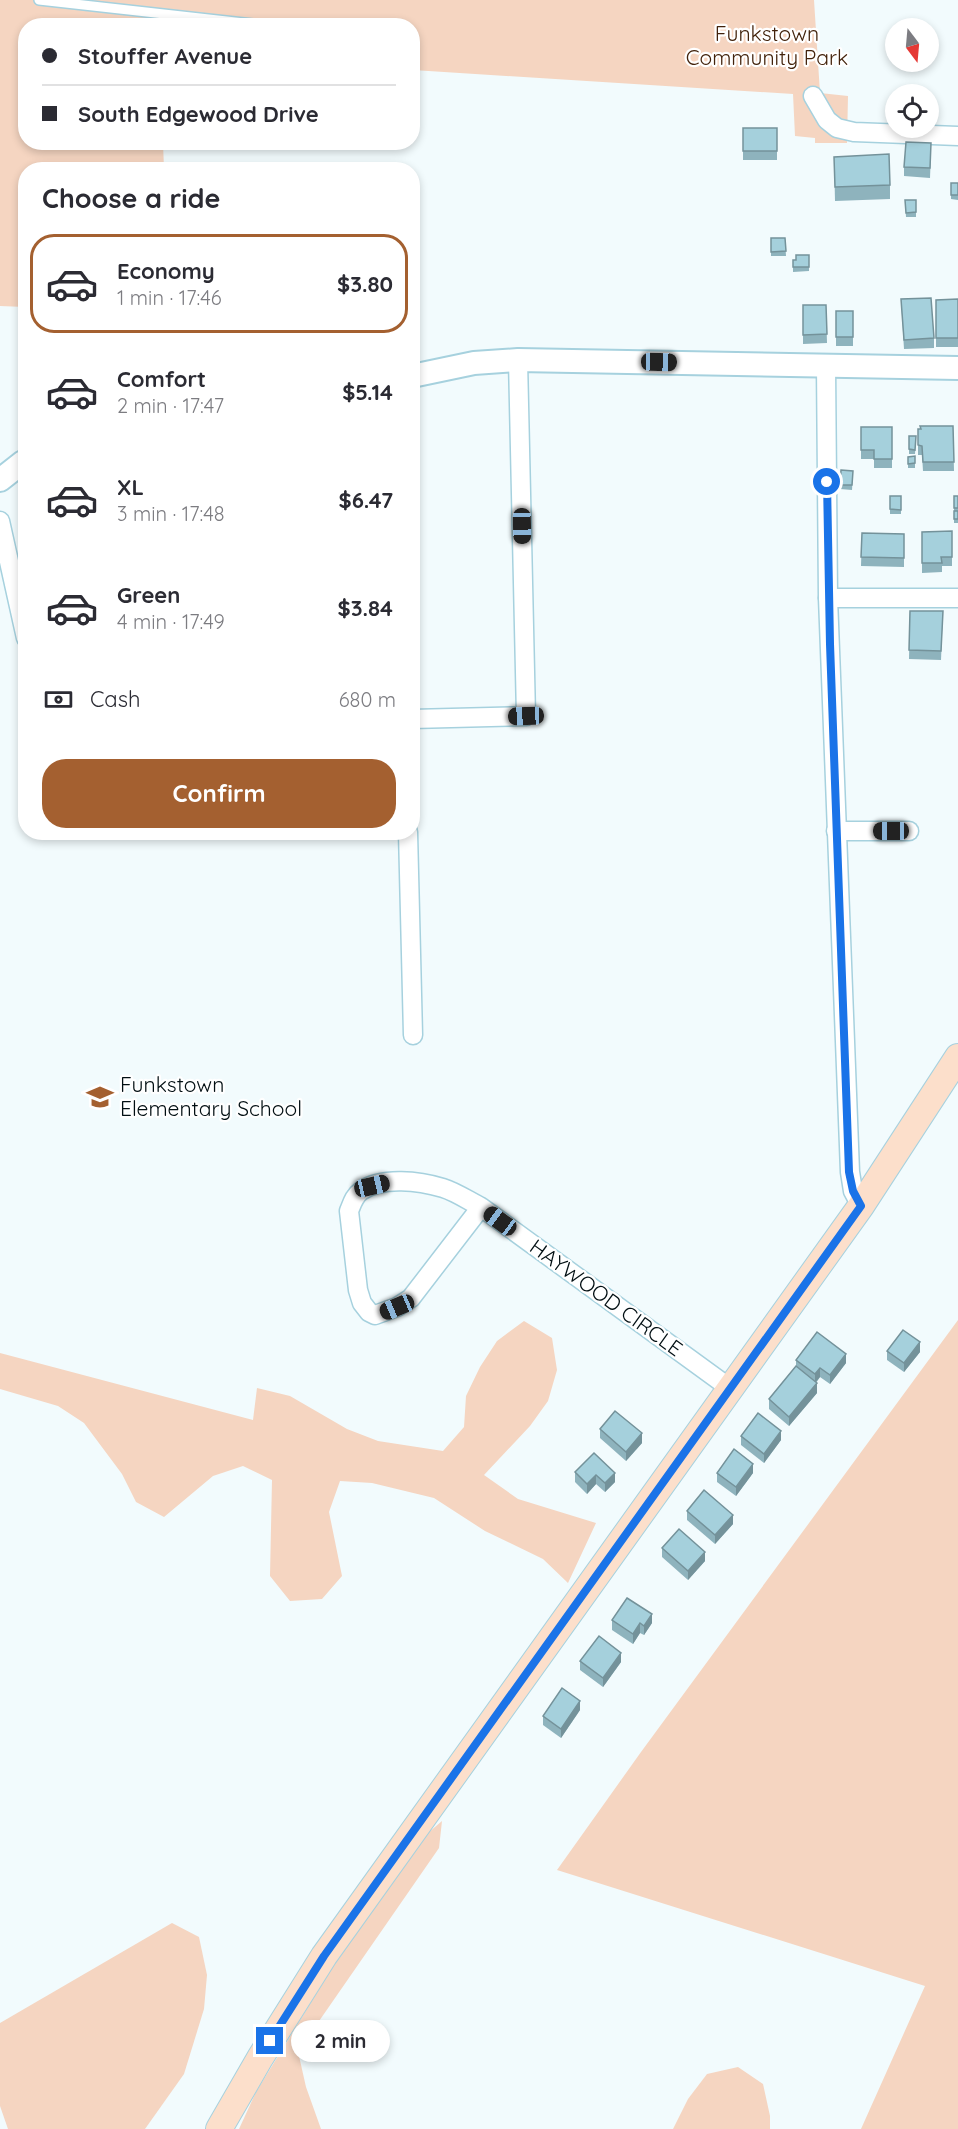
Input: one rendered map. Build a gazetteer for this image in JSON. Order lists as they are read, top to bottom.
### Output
{
  "streets": {
    "street": ["HAYWOOD CIRCLE"]
  },
  "parks": ["Funkstown Community Park"],
  "places": {
    "school or university": ["Funkstown Elementary School"]
  },
  "north": "bottom",
  "page": {
    "banner": ["Stouffer Avenue", "South Edgewood Drive"],
    "heading": "Choose a ride",
    "list": [
      {
        "name": "Economy",
        "note": "1 min · 17:46",
        "value": "$3.80"
      },
      {
        "name": "Comfort",
        "note": "2 min · 17:47",
        "value": "$5.14"
      },
      {
        "name": "XL",
        "note": "3 min · 17:48",
        "value": "$6.47"
      },
      {
        "name": "Green",
        "note": "4 min · 17:49",
        "value": "$3.84"
      }
    ],
    "pay": ["Cash", "680 m"],
    "buttons": "Confirm",
    "bubble": "2 min"
  }
}
